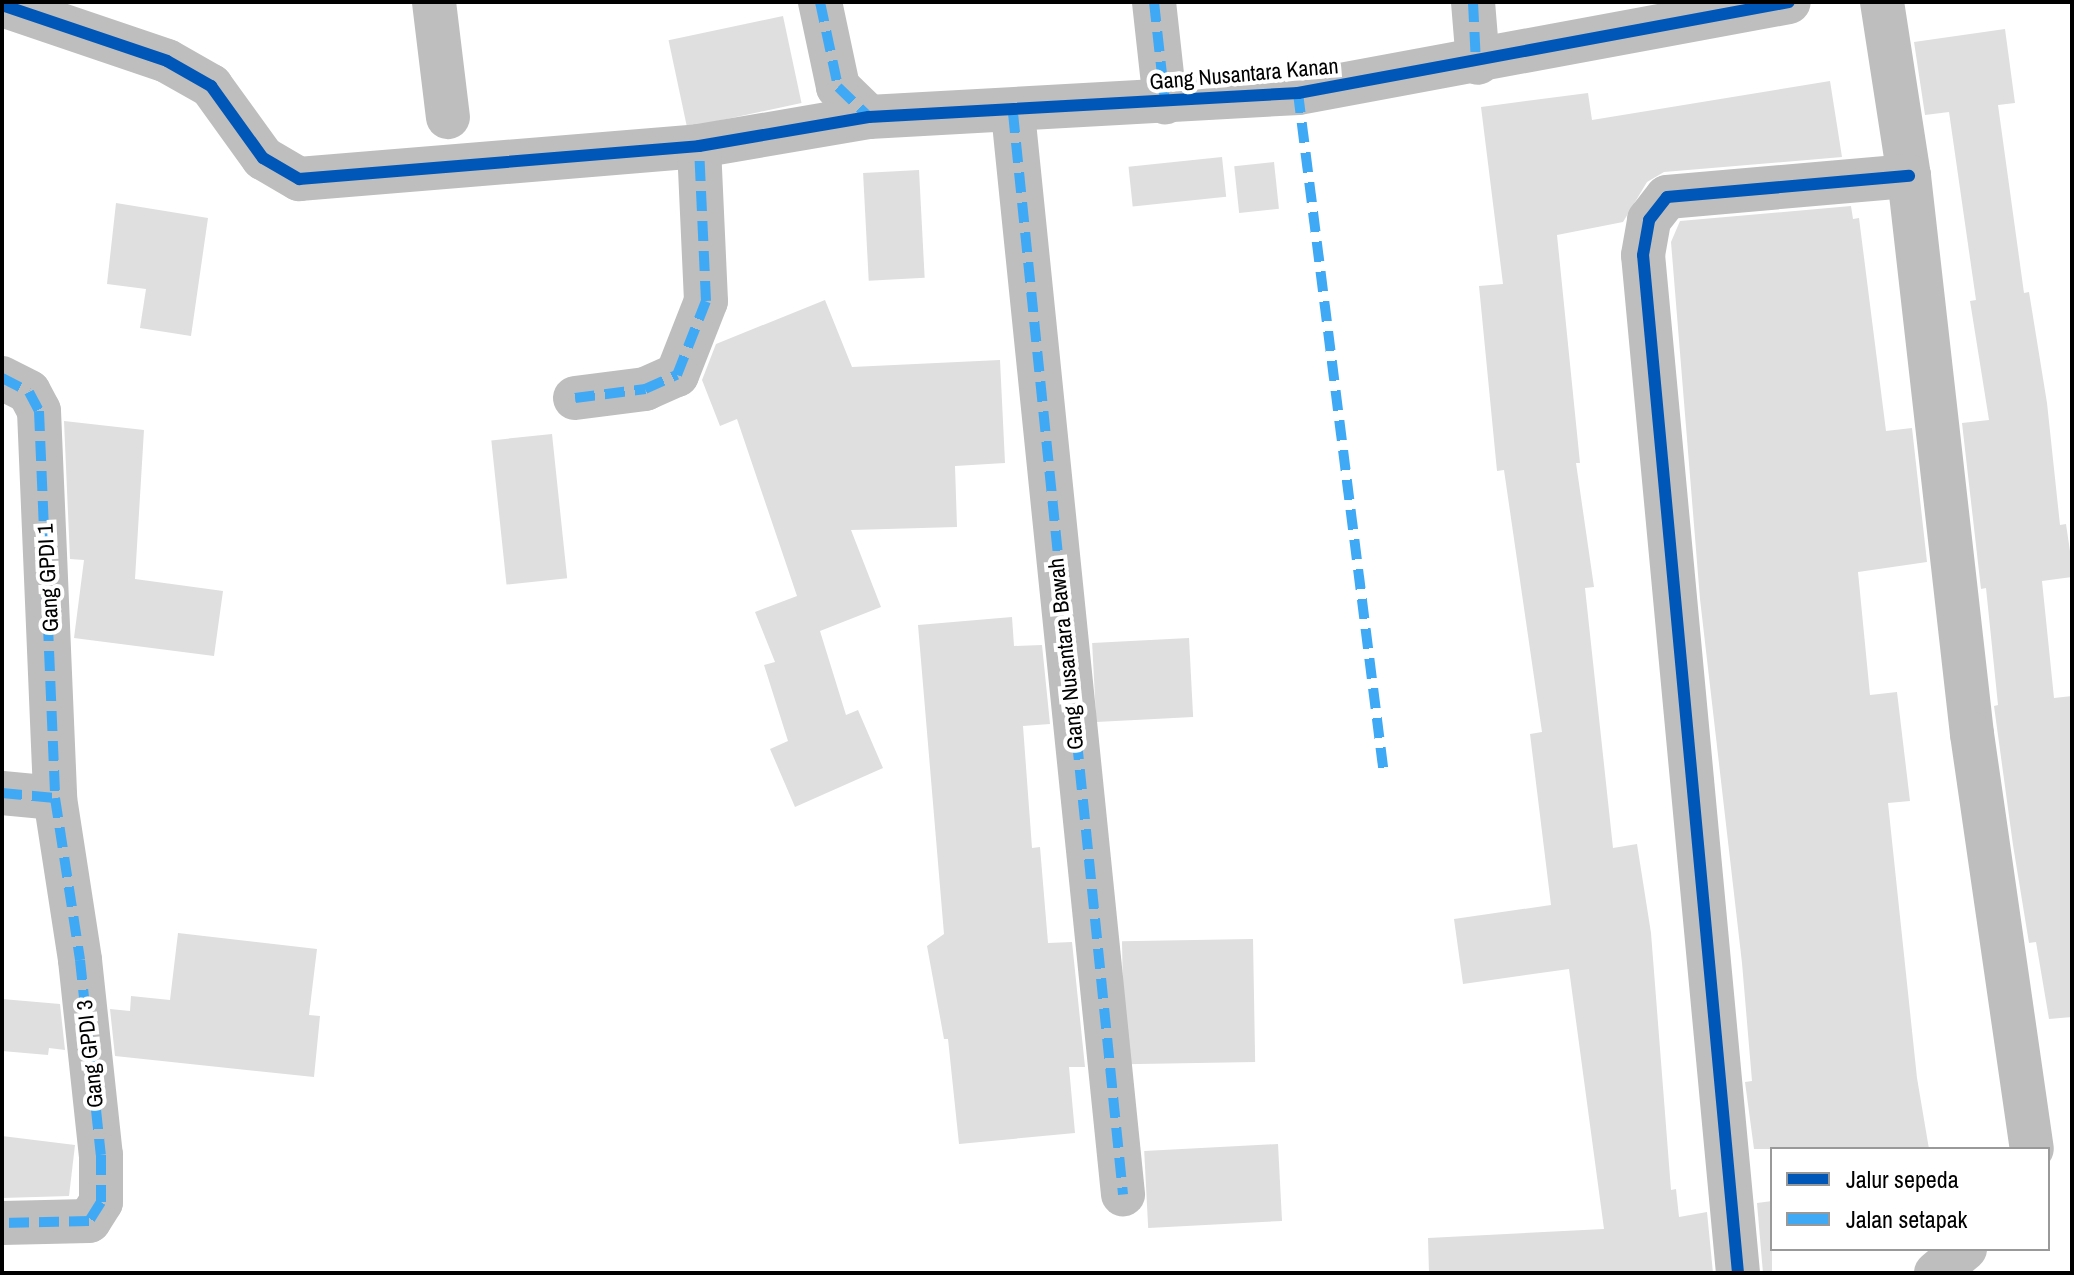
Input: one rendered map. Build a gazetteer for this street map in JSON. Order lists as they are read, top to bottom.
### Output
{
  "streets": {
    "street": [
      "Gang Nusantara Kanan",
      "Gang GPDI 1",
      "Gang Nusantara Bawah",
      "Gang GPDI 3"
    ]
  },
  "crossings": [
    ["Gang Nusantara Kanan", "Gang Nusantara Bawah"],
    ["Gang GPDI 1", "Gang GPDI 3"]
  ],
  "legend": ["Jalur sepeda", "Jalan setapak"]
}
